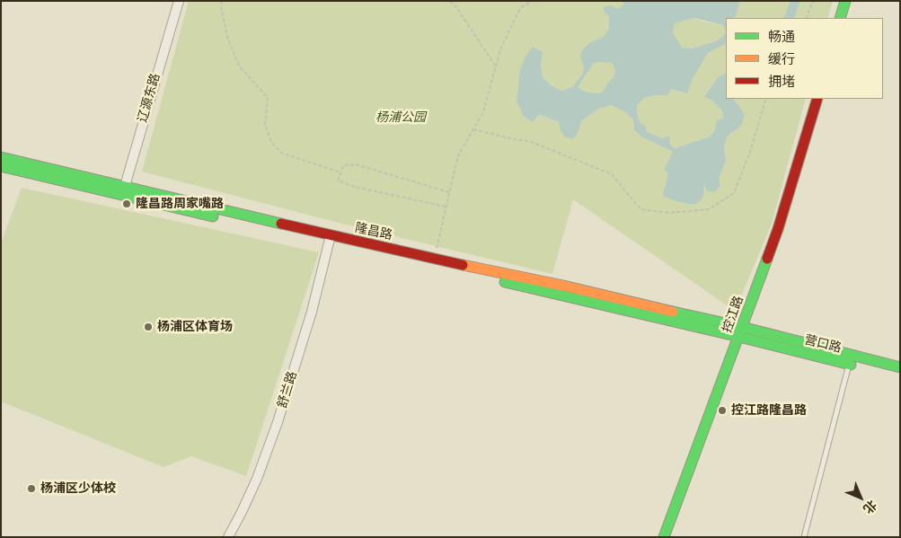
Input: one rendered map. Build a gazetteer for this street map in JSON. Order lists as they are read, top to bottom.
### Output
{
  "streets": {
    "main road": ["隆昌路", "控江路", "营口路"],
    "street": ["辽源东路", "舒兰路"]
  },
  "crossings": [
    ["辽源东路", "隆昌路"],
    ["隆昌路", "控江路"],
    ["隆昌路", "营口路"],
    ["隆昌路", "舒兰路"],
    ["控江路", "营口路"]
  ],
  "parks": ["杨浦公园"],
  "places": [
    "隆昌路周家嘴路",
    "杨浦区体育场",
    "控江路隆昌路",
    "杨浦区少体校"
  ],
  "legend": ["畅通", "缓行", "拥堵"],
  "north": "bottom right"
}
